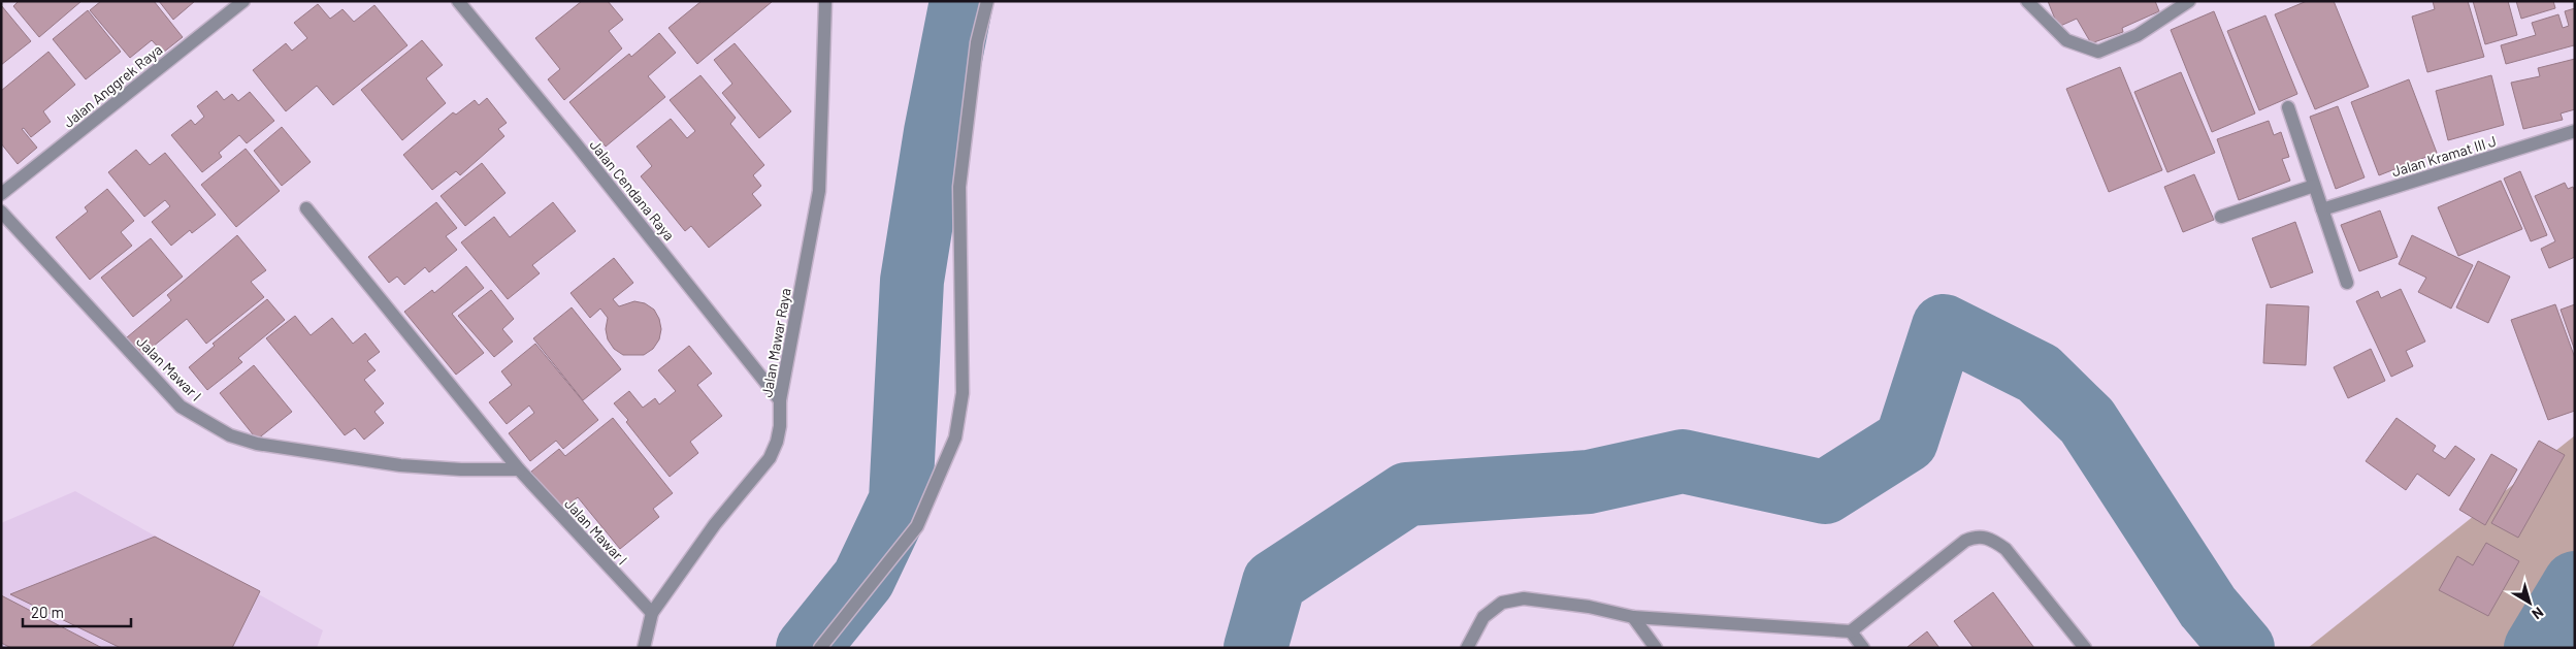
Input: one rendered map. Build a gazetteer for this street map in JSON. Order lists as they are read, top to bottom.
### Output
{
  "streets": {
    "street": [
      "Jalan Anggrek Raya",
      "Jalan Kramat III J",
      "Jalan Cendana Raya",
      "Jalan Mawar Raya",
      "Jalan Mawar I"
    ]
  },
  "crossings": [
    ["Jalan Cendana Raya", "Jalan Mawar Raya"],
    ["Jalan Mawar Raya", "Jalan Mawar I"]
  ],
  "scale_bar": "20 m",
  "north": "bottom right"
}
